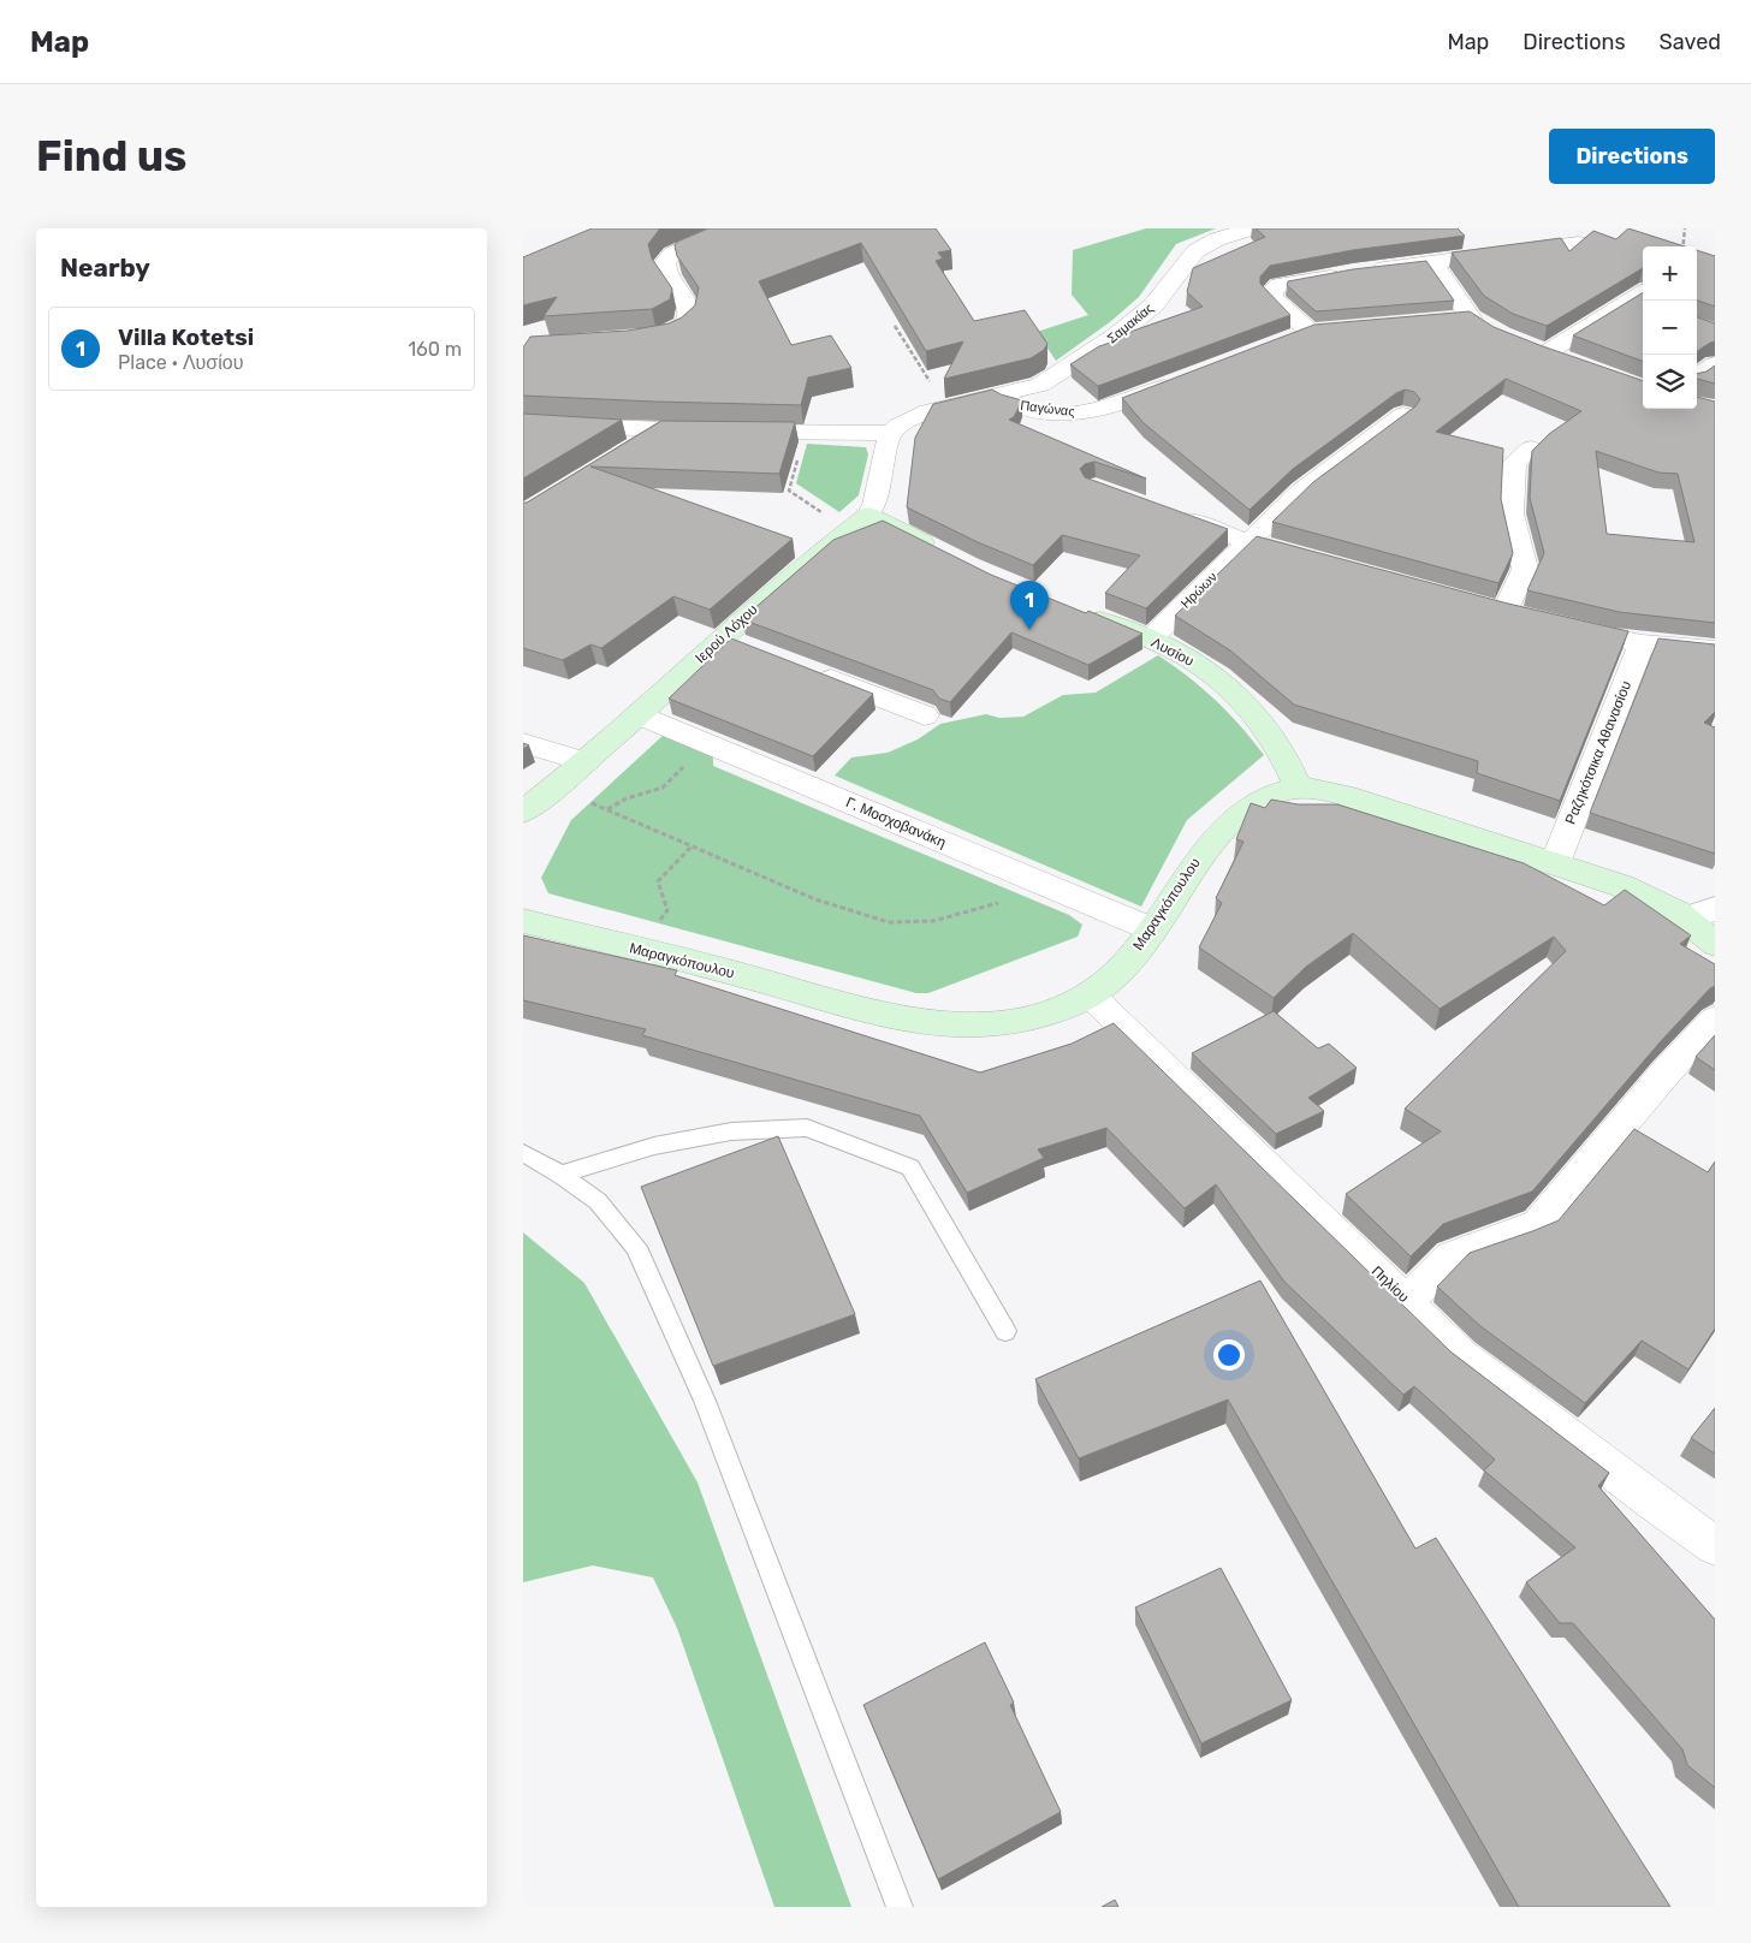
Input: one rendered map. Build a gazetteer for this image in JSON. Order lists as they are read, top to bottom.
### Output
{
  "streets": {
    "main road": ["Ιερού Λόχου", "Λυσίου", "Μαραγκόπουλου"],
    "street": [
      "Σαμακίας",
      "Παγώνας",
      "Ηρώων",
      "Ραζηκότσικα Αθανασίου",
      "Γ. Μοσχοβανάκη",
      "Πηλίου"
    ]
  },
  "crossings": [
    ["Σαμακίας", "Παγώνας"],
    ["Ηρώων", "Λυσίου"],
    ["Ιερού Λόχου", "Γ. Μοσχοβανάκη"],
    ["Λυσίου", "Μαραγκόπουλου"],
    ["Ραζηκότσικα Αθανασίου", "Μαραγκόπουλου"],
    ["Γ. Μοσχοβανάκη", "Μαραγκόπουλου"],
    ["Μαραγκόπουλου", "Πηλίου"]
  ],
  "page": {
    "header": "Map",
    "nav": ["Map", "Directions", "Saved"],
    "buttons": "Directions",
    "title": "Find us",
    "heading": "Nearby",
    "map_buttons": ["+", "−"],
    "list": [
      {
        "mark": "1",
        "name": "Villa Kotetsi",
        "note": "Place · Λυσίου",
        "value": "160 m"
      }
    ],
    "pins": "1"
  }
}
